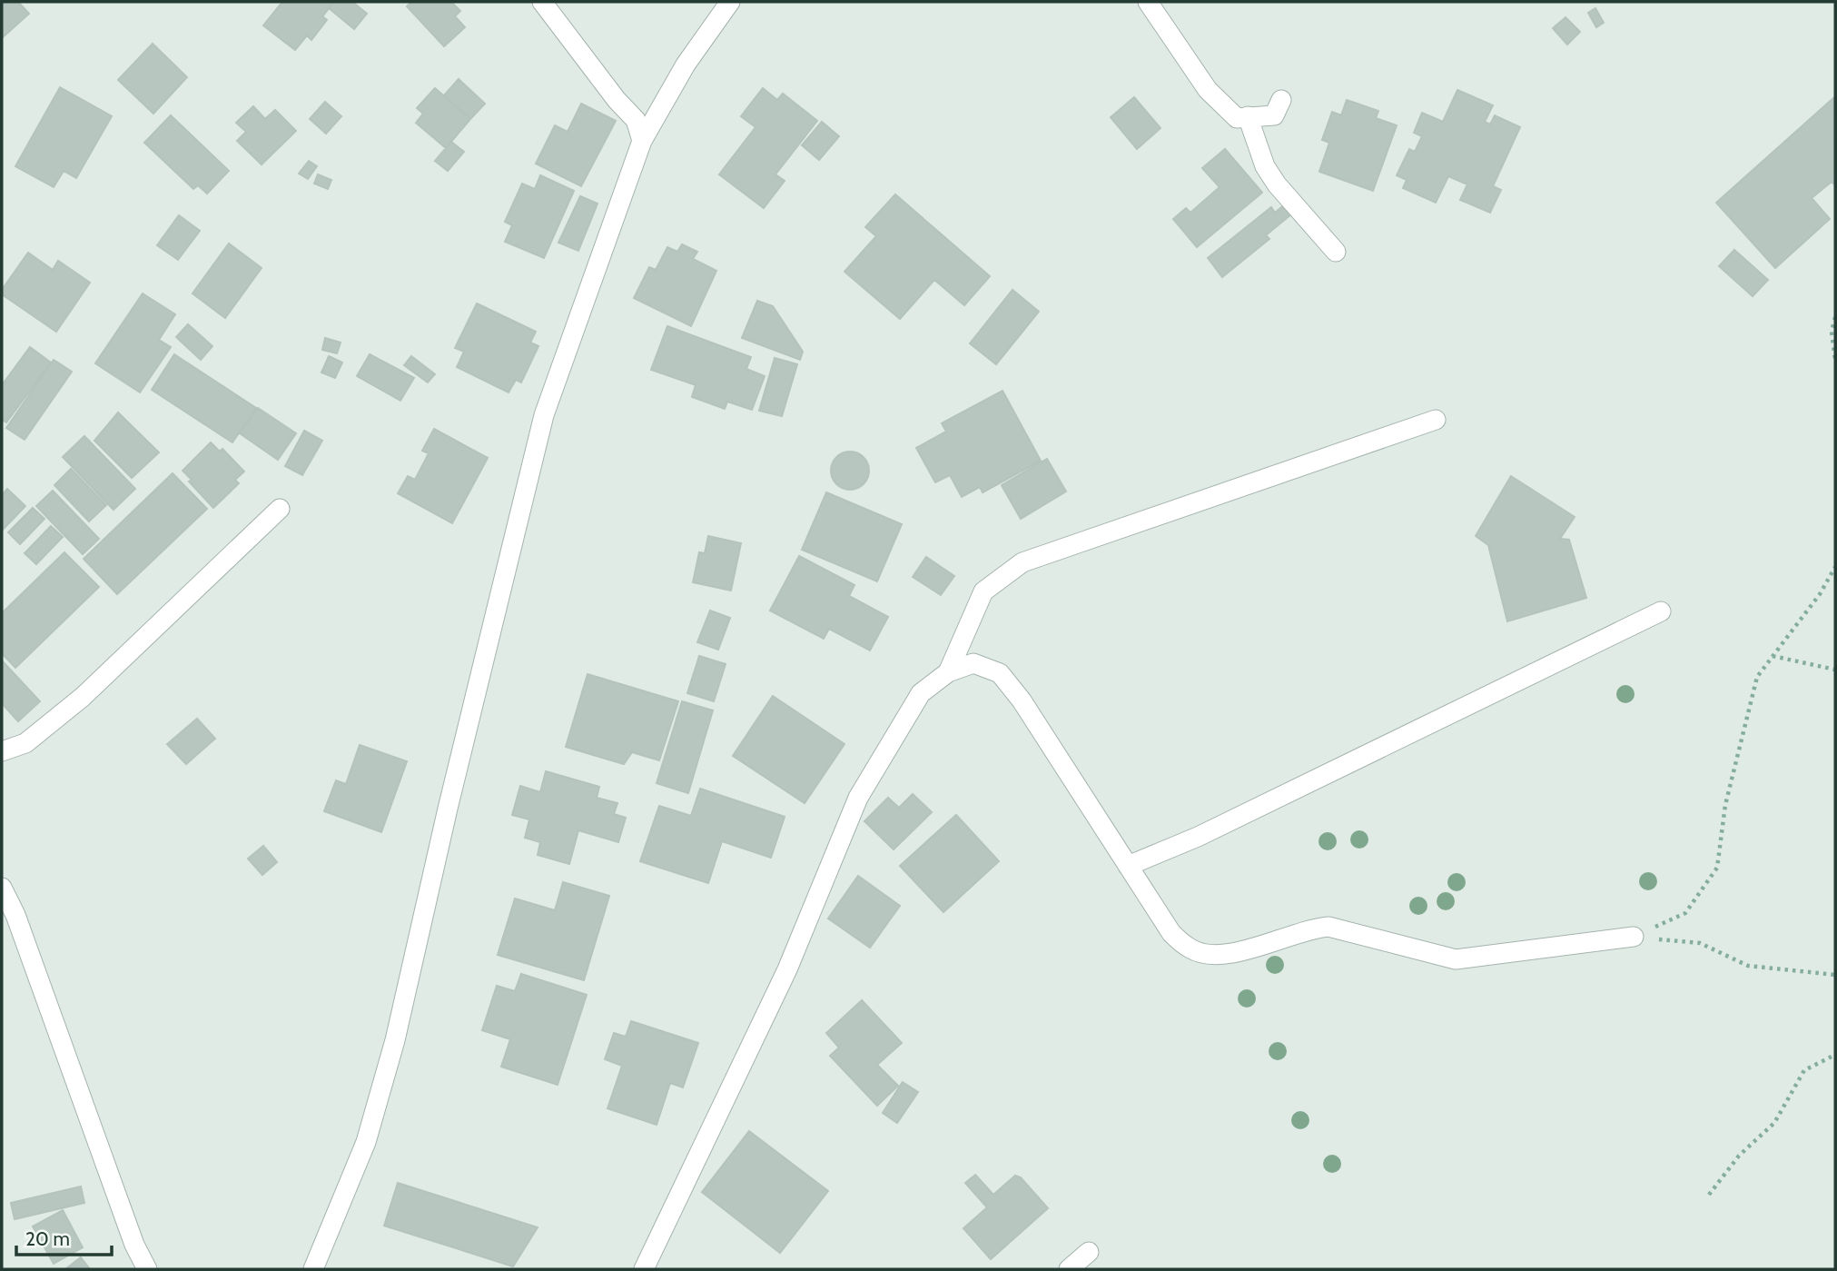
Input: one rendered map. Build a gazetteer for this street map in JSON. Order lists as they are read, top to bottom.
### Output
{
  "scale_bar": "20 m"
}
